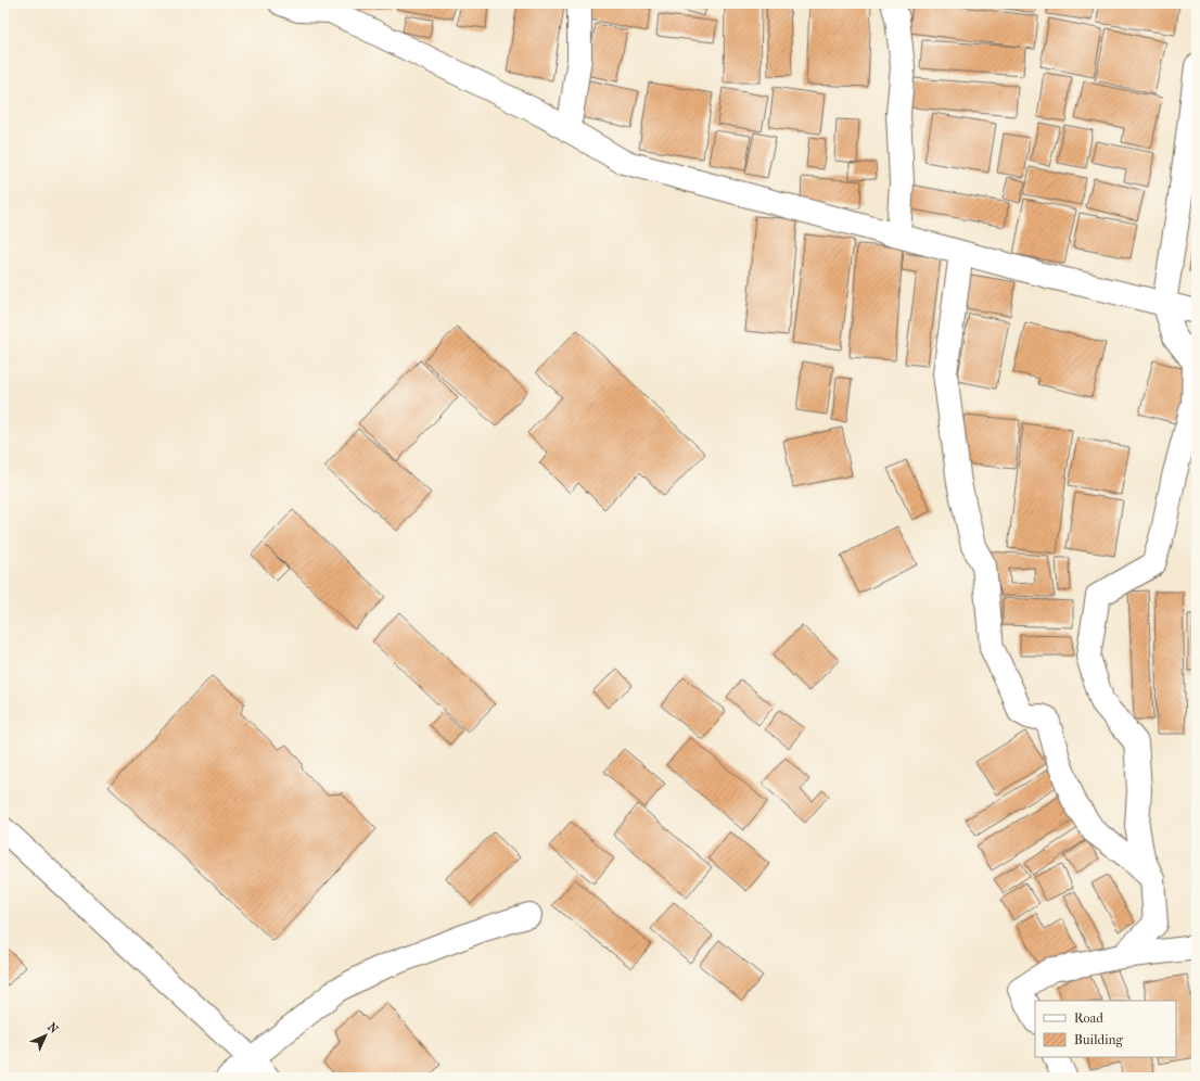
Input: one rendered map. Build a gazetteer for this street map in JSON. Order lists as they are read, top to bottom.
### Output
{
  "legend": ["Road", "Building"],
  "north": "top right"
}
